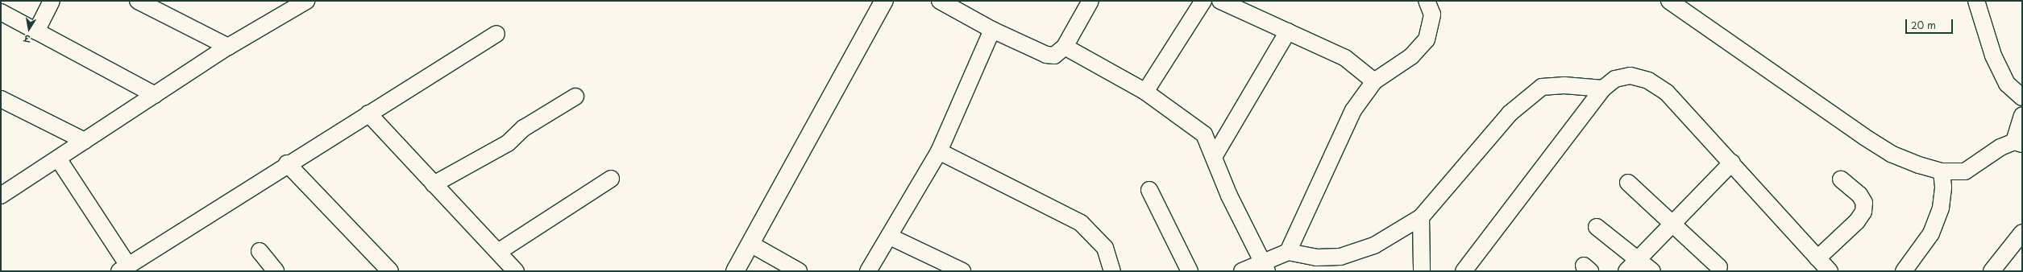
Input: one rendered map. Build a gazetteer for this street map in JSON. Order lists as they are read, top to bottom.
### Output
{
  "scale_bar": "20 m",
  "north": "bottom"
}
